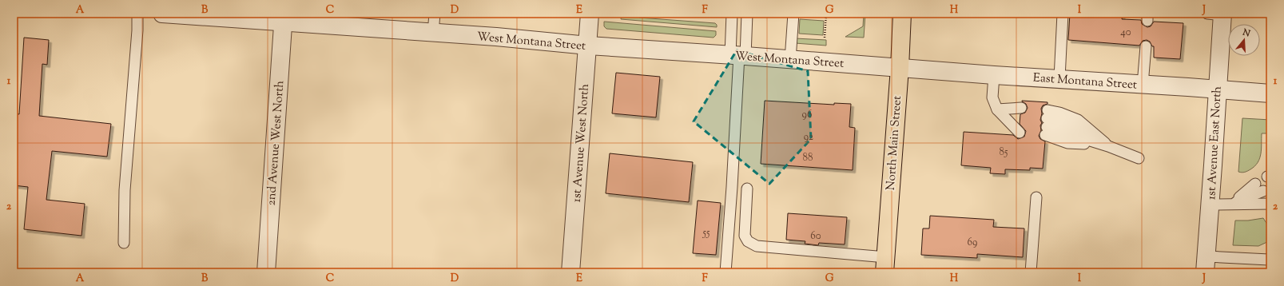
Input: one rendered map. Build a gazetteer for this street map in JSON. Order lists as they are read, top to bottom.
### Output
{
  "streets": {
    "main road": ["North Main Street"],
    "street": [
      "West Montana Street",
      "East Montana Street",
      "2nd Avenue West North",
      "1st Avenue West North",
      "1st Avenue East North"
    ]
  },
  "crossings": [
    ["West Montana Street", "East Montana Street"],
    ["West Montana Street", "2nd Avenue West North"],
    ["West Montana Street", "1st Avenue West North"],
    ["West Montana Street", "North Main Street"],
    ["East Montana Street", "North Main Street"],
    ["East Montana Street", "1st Avenue East North"]
  ],
  "house_numbers": [
    "40",
    "96",
    "92",
    "85",
    "88",
    "55",
    "60",
    "69"
  ],
  "north": "top",
  "grid": {
    "columns": [
      "A",
      "B",
      "C",
      "D",
      "E",
      "F",
      "G",
      "H",
      "I",
      "J"
    ],
    "rows": ["1", "2"]
  }
}
